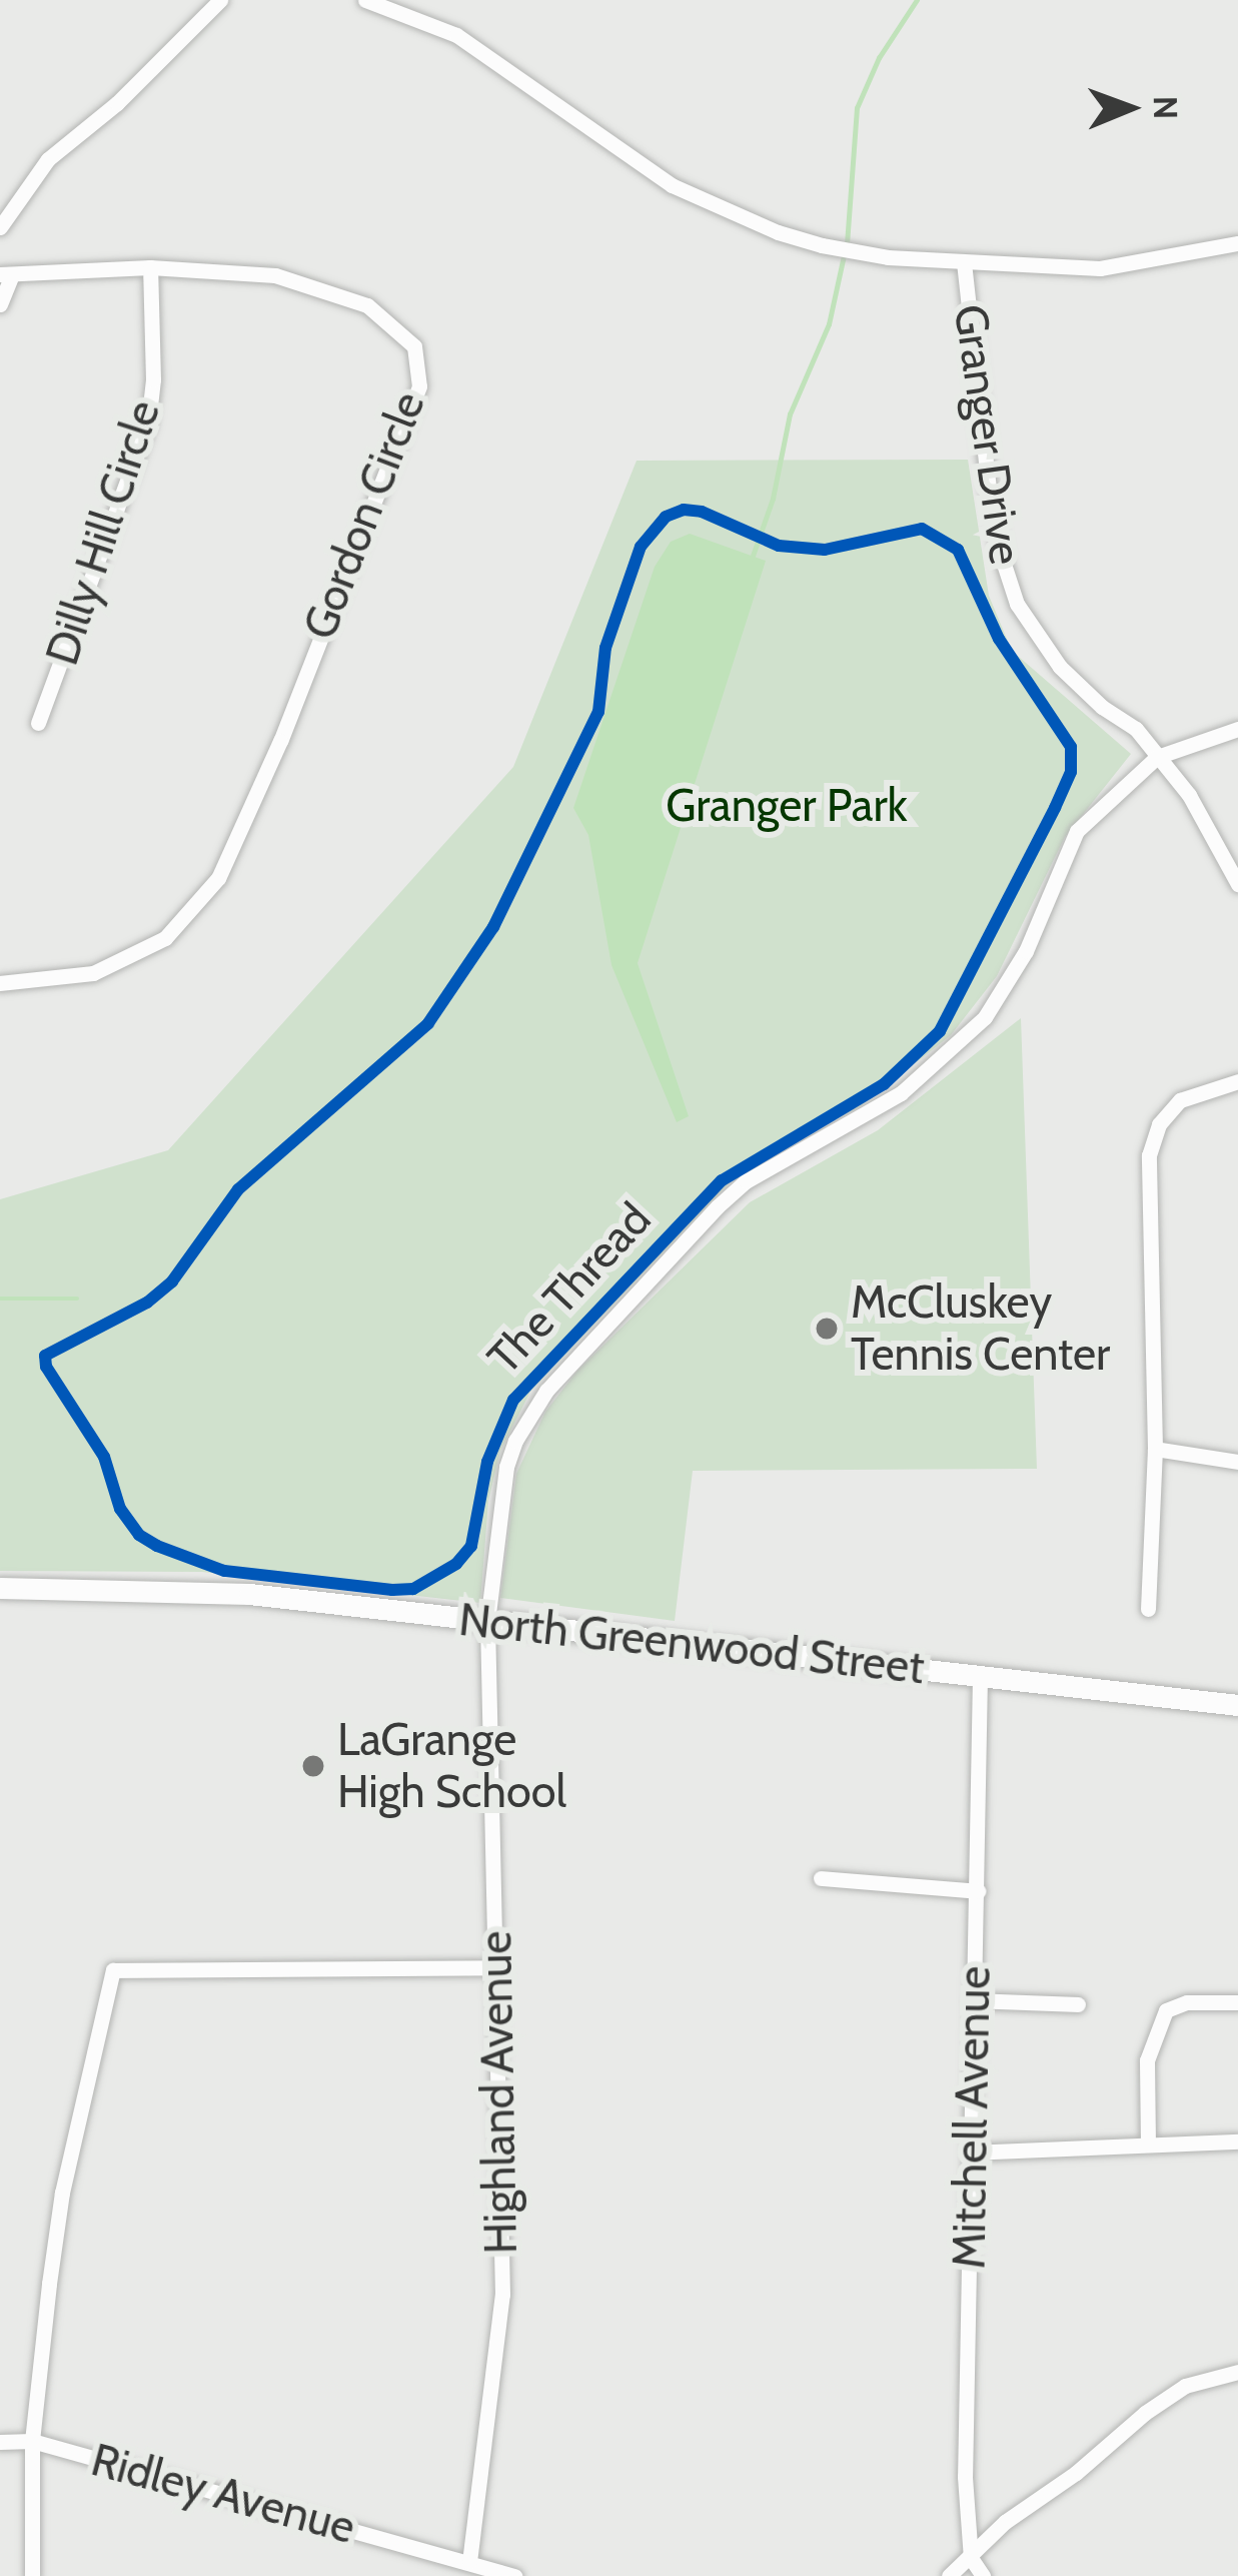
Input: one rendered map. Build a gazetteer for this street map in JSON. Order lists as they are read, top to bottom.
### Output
{
  "streets": {
    "main road": ["North Greenwood Street"],
    "street": [
      "Granger Drive",
      "Gordon Circle",
      "Dilly Hill Circle",
      "Highland Avenue",
      "Mitchell Avenue",
      "Ridley Avenue"
    ],
    "cycle path": ["The Thread"]
  },
  "crossings": [
    ["Granger Drive", "Highland Avenue"],
    ["Gordon Circle", "Dilly Hill Circle"],
    ["North Greenwood Street", "Highland Avenue"],
    ["North Greenwood Street", "Mitchell Avenue"],
    ["Highland Avenue", "Ridley Avenue"]
  ],
  "parks": ["Granger Park"],
  "places": ["McCluskey Tennis Center", "LaGrange High School"],
  "north": "right"
}
